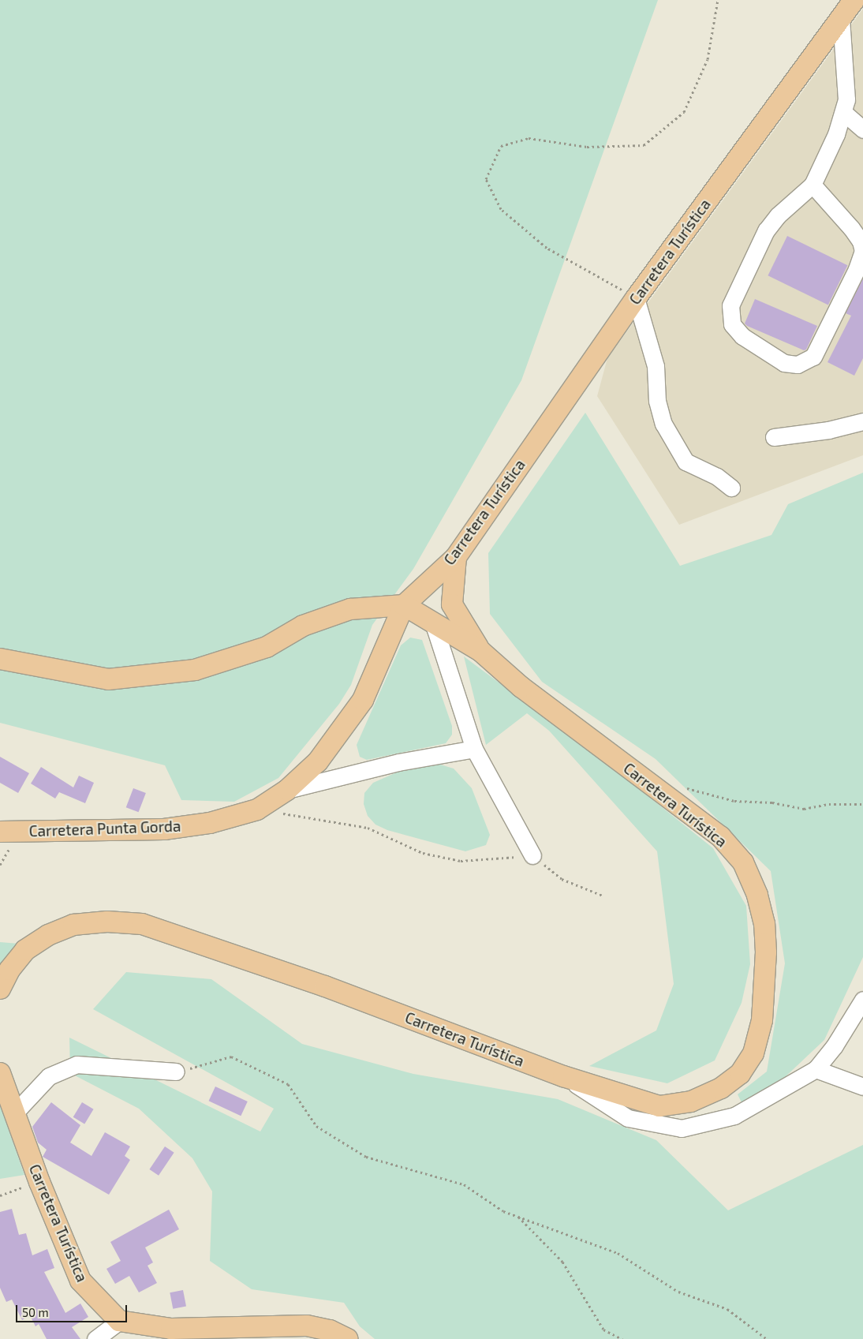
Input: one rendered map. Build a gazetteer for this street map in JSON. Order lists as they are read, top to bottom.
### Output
{
  "streets": {
    "main road": ["Carretera Turística", "Carretera Punta Gorda"]
  },
  "crossings": [
    ["Carretera Turística", "Carretera Punta Gorda"]
  ],
  "scale_bar": "50 m"
}
